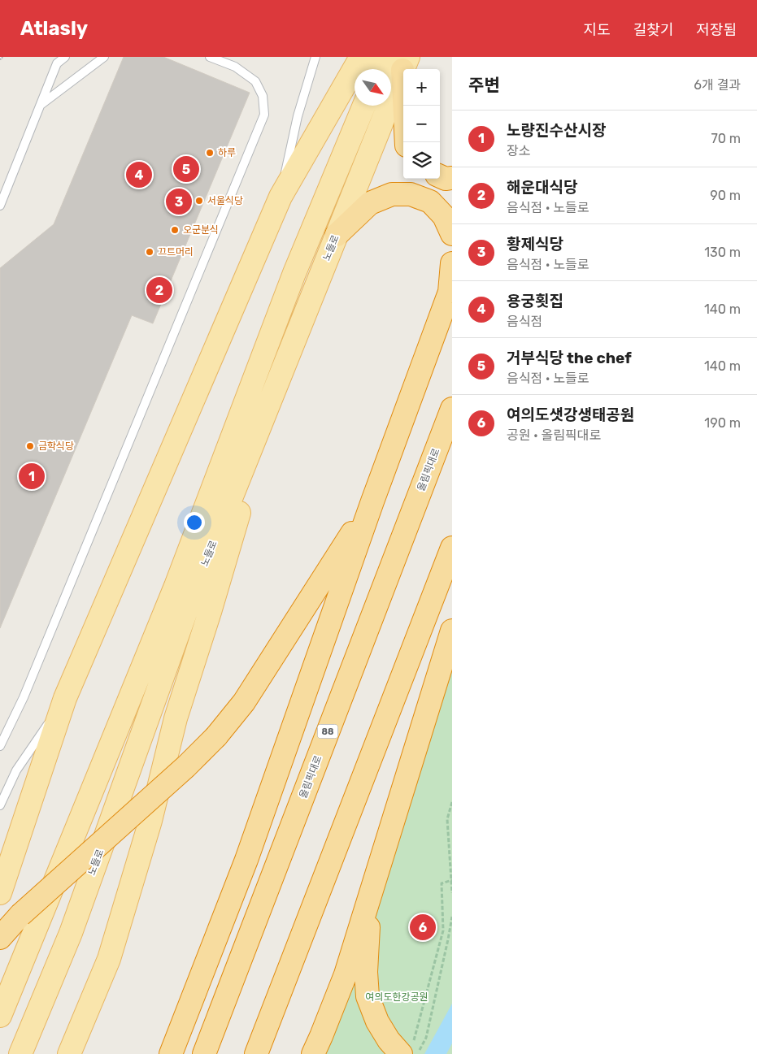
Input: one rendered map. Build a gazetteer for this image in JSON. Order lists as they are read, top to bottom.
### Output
{
  "streets": {
    "highway": ["올림픽대로", "88"],
    "main road": ["노들로"]
  },
  "parks": ["여의도한강공원"],
  "places": [
    "하루",
    "서울식당",
    "오군분식",
    "끄트머리",
    "금학식당"
  ],
  "north": "bottom right",
  "page": {
    "header": "Atlasly",
    "nav": ["지도", "길찾기", "저장됨"],
    "heading": ["주변", "6개 결과"],
    "map_buttons": ["+", "−"],
    "list": [
      {
        "mark": "1",
        "name": "노량진수산시장",
        "note": "장소",
        "value": "70 m"
      },
      {
        "mark": "2",
        "name": "해운대식당",
        "note": "음식점 · 노들로",
        "value": "90 m"
      },
      {
        "mark": "3",
        "name": "황제식당",
        "note": "음식점 · 노들로",
        "value": "130 m"
      },
      {
        "mark": "4",
        "name": "용궁횟집",
        "note": "음식점",
        "value": "140 m"
      },
      {
        "mark": "5",
        "name": "거부식당 the chef",
        "note": "음식점 · 노들로",
        "value": "140 m"
      },
      {
        "mark": "6",
        "name": "여의도샛강생태공원",
        "note": "공원 · 올림픽대로",
        "value": "190 m"
      }
    ],
    "pins": [
      "5",
      "4",
      "3",
      "2",
      "1",
      "6"
    ]
  }
}
